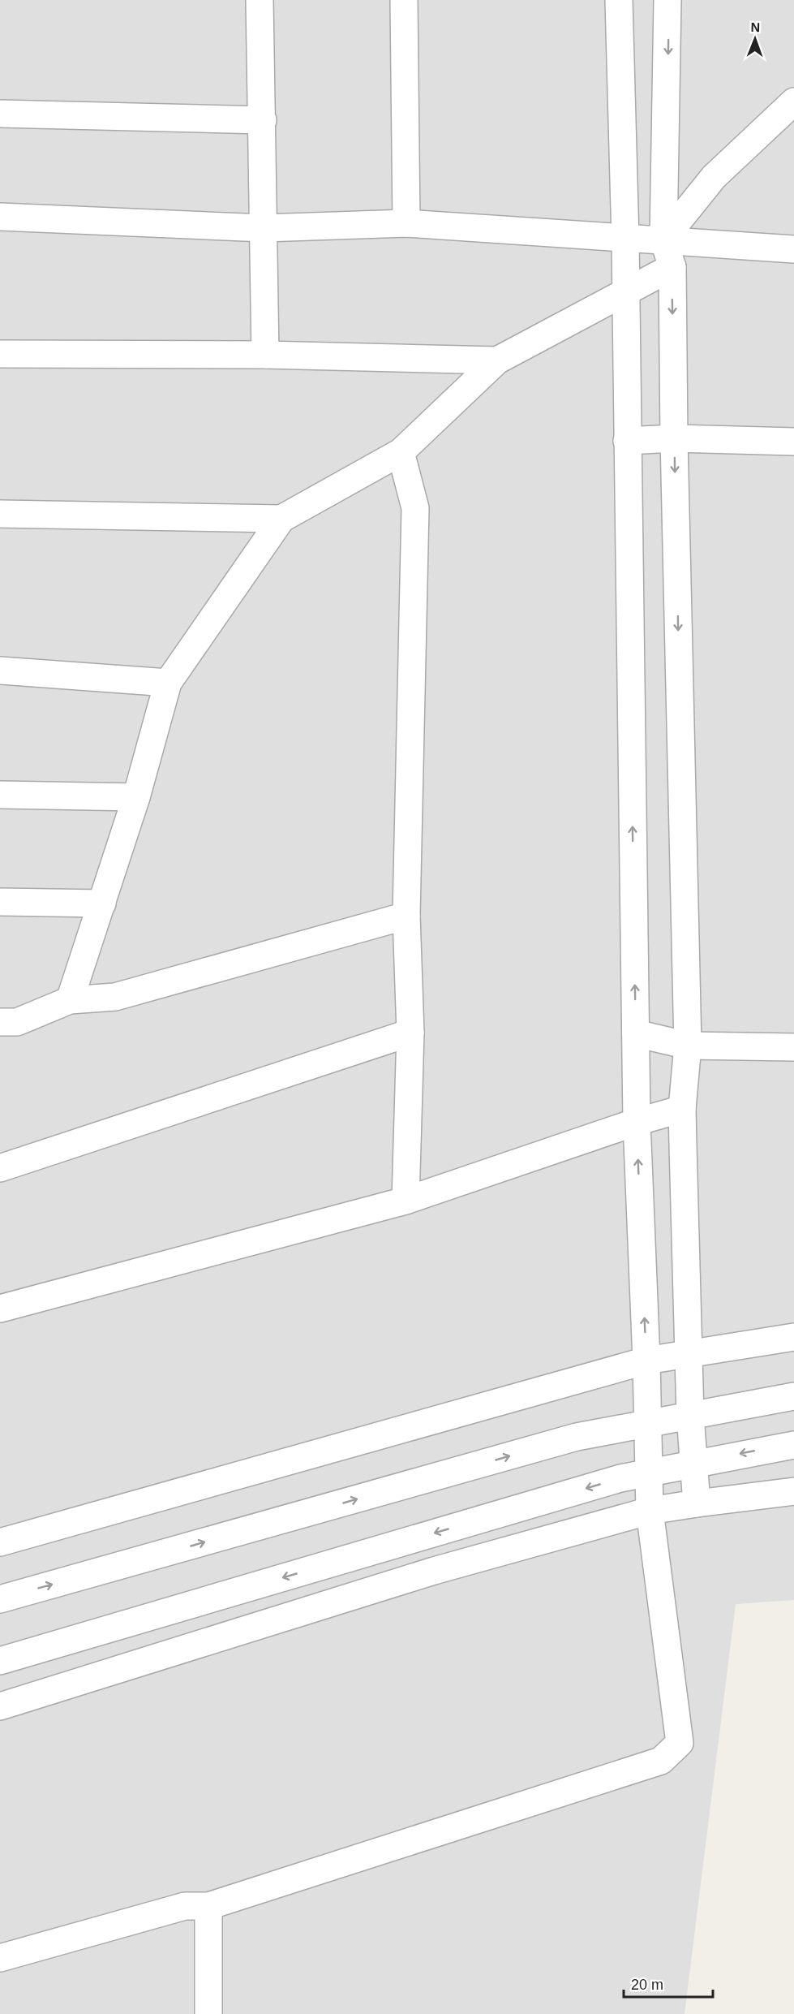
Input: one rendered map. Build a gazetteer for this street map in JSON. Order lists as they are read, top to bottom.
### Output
{
  "scale_bar": "20 m",
  "north": "top"
}
